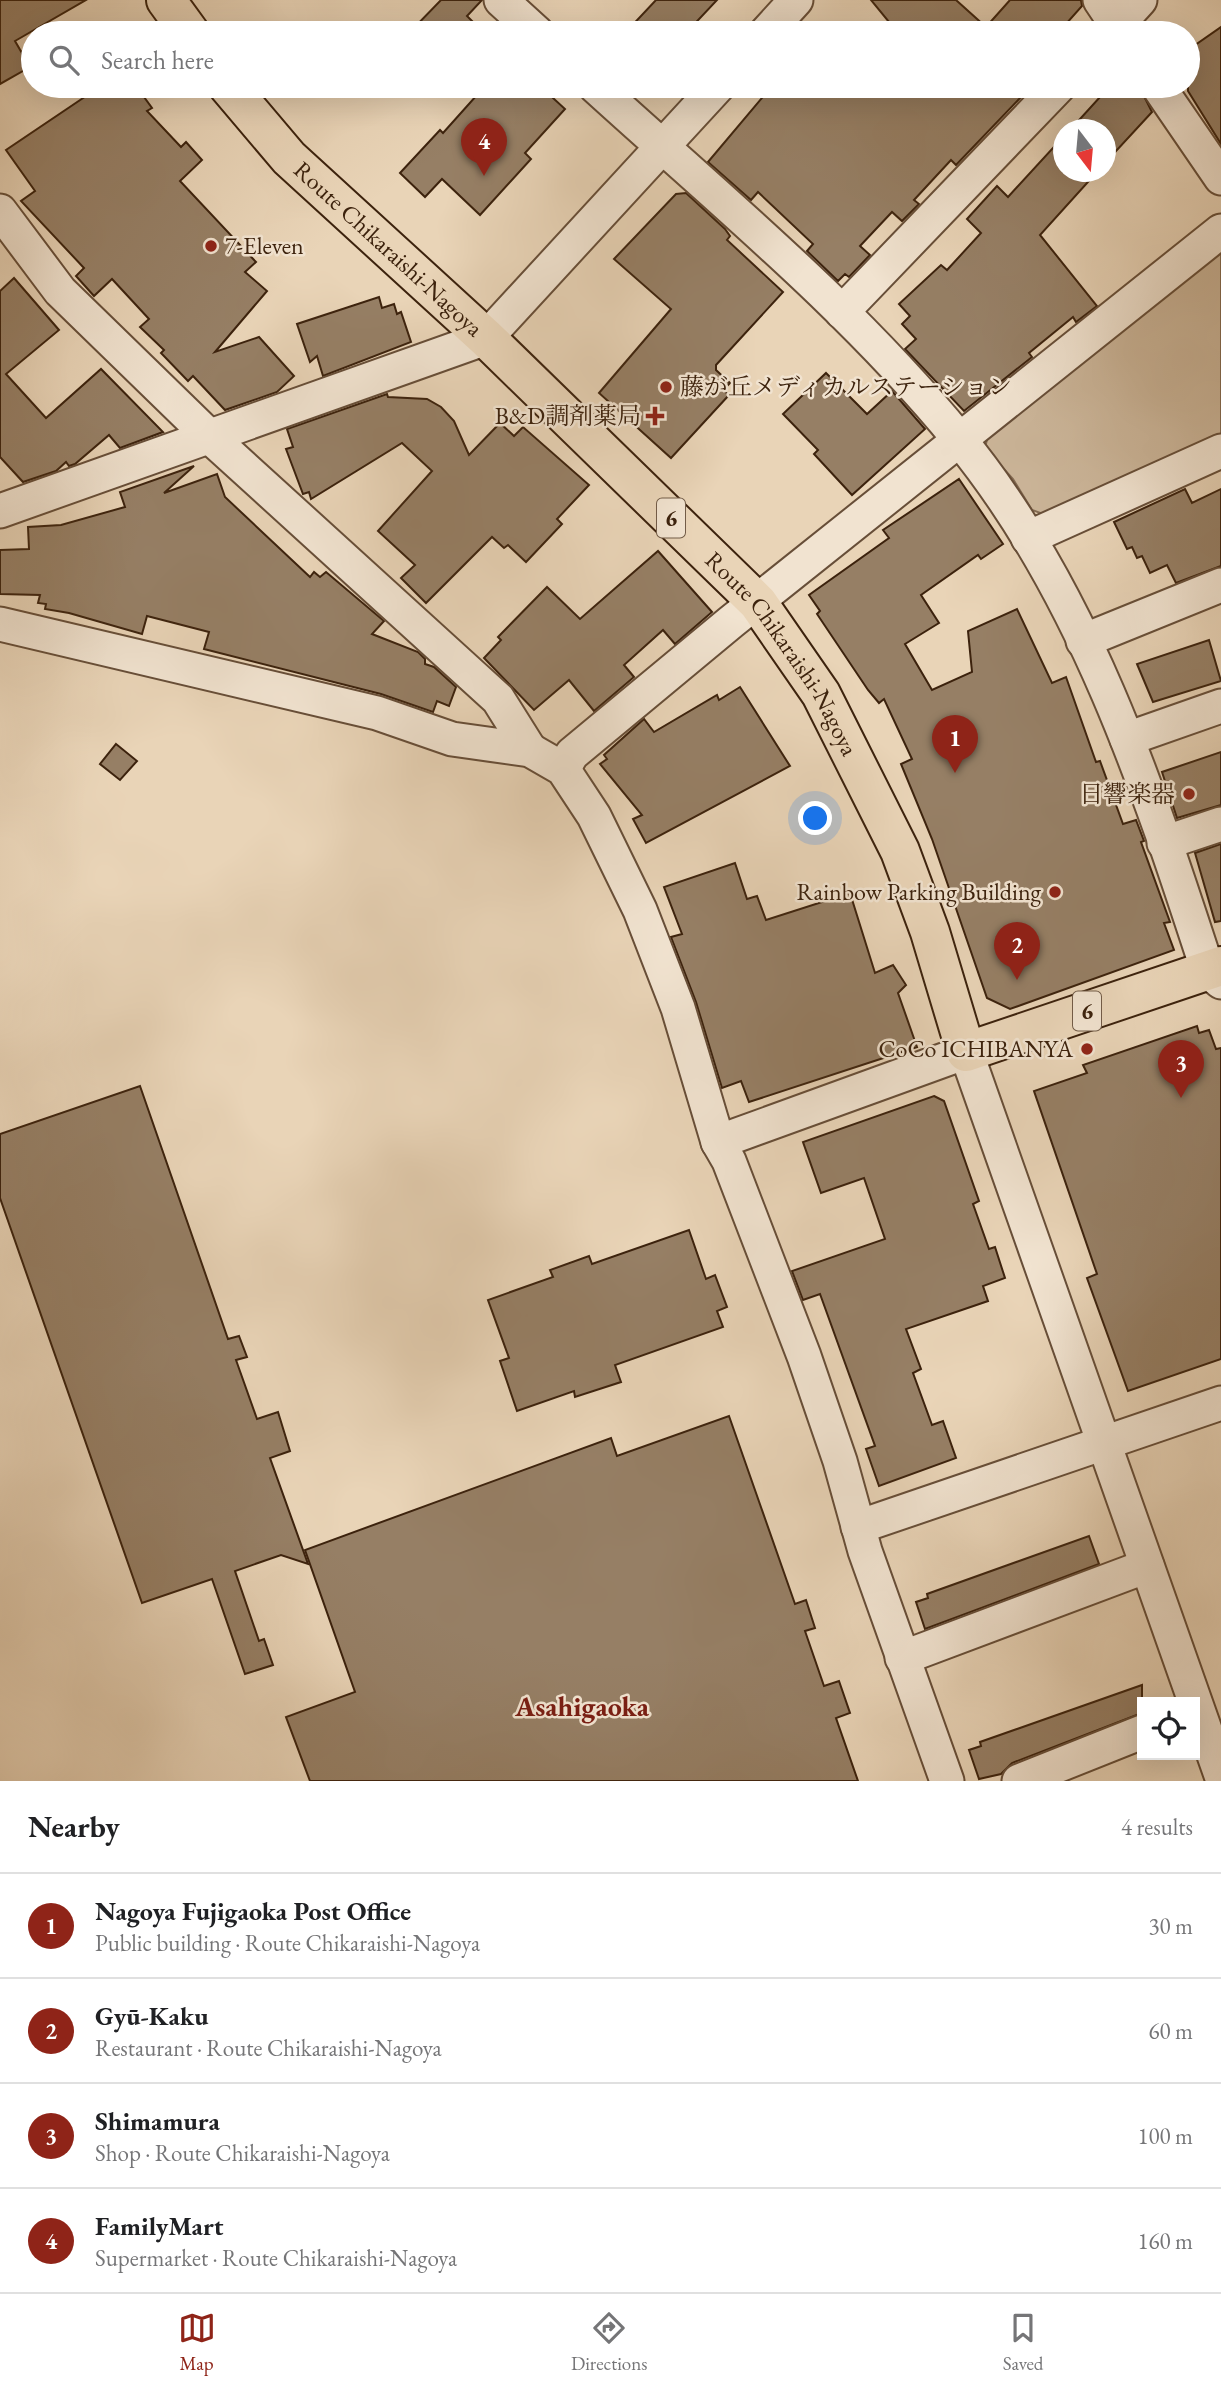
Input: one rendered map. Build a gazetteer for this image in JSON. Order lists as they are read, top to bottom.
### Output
{
  "streets": {
    "main road": ["Route Chikaraishi-Nagoya", "6"]
  },
  "crossings": [
    ["Route Chikaraishi-Nagoya", "6"]
  ],
  "districts": ["Asahigaoka"],
  "places": {
    "other": [
      "7-Eleven",
      "藤が丘メディカルステーション",
      "日響楽器",
      "Rainbow Parking Building",
      "CoCo ICHIBANYA"
    ],
    "health": ["B&D調剤薬局"]
  },
  "north": "bottom",
  "page": {
    "search": "Search here",
    "pins": [
      "4",
      "1",
      "2",
      "3"
    ],
    "heading": ["Nearby", "4 results"],
    "list": [
      {
        "mark": "1",
        "name": "Nagoya Fujigaoka Post Office",
        "note": "Public building · Route Chikaraishi-Nagoya",
        "value": "30 m"
      },
      {
        "mark": "2",
        "name": "Gyū-Kaku",
        "note": "Restaurant · Route Chikaraishi-Nagoya",
        "value": "60 m"
      },
      {
        "mark": "3",
        "name": "Shimamura",
        "note": "Shop · Route Chikaraishi-Nagoya",
        "value": "100 m"
      },
      {
        "mark": "4",
        "name": "FamilyMart",
        "note": "Supermarket · Route Chikaraishi-Nagoya",
        "value": "160 m"
      }
    ],
    "nav": ["Map", "Directions", "Saved"]
  }
}
